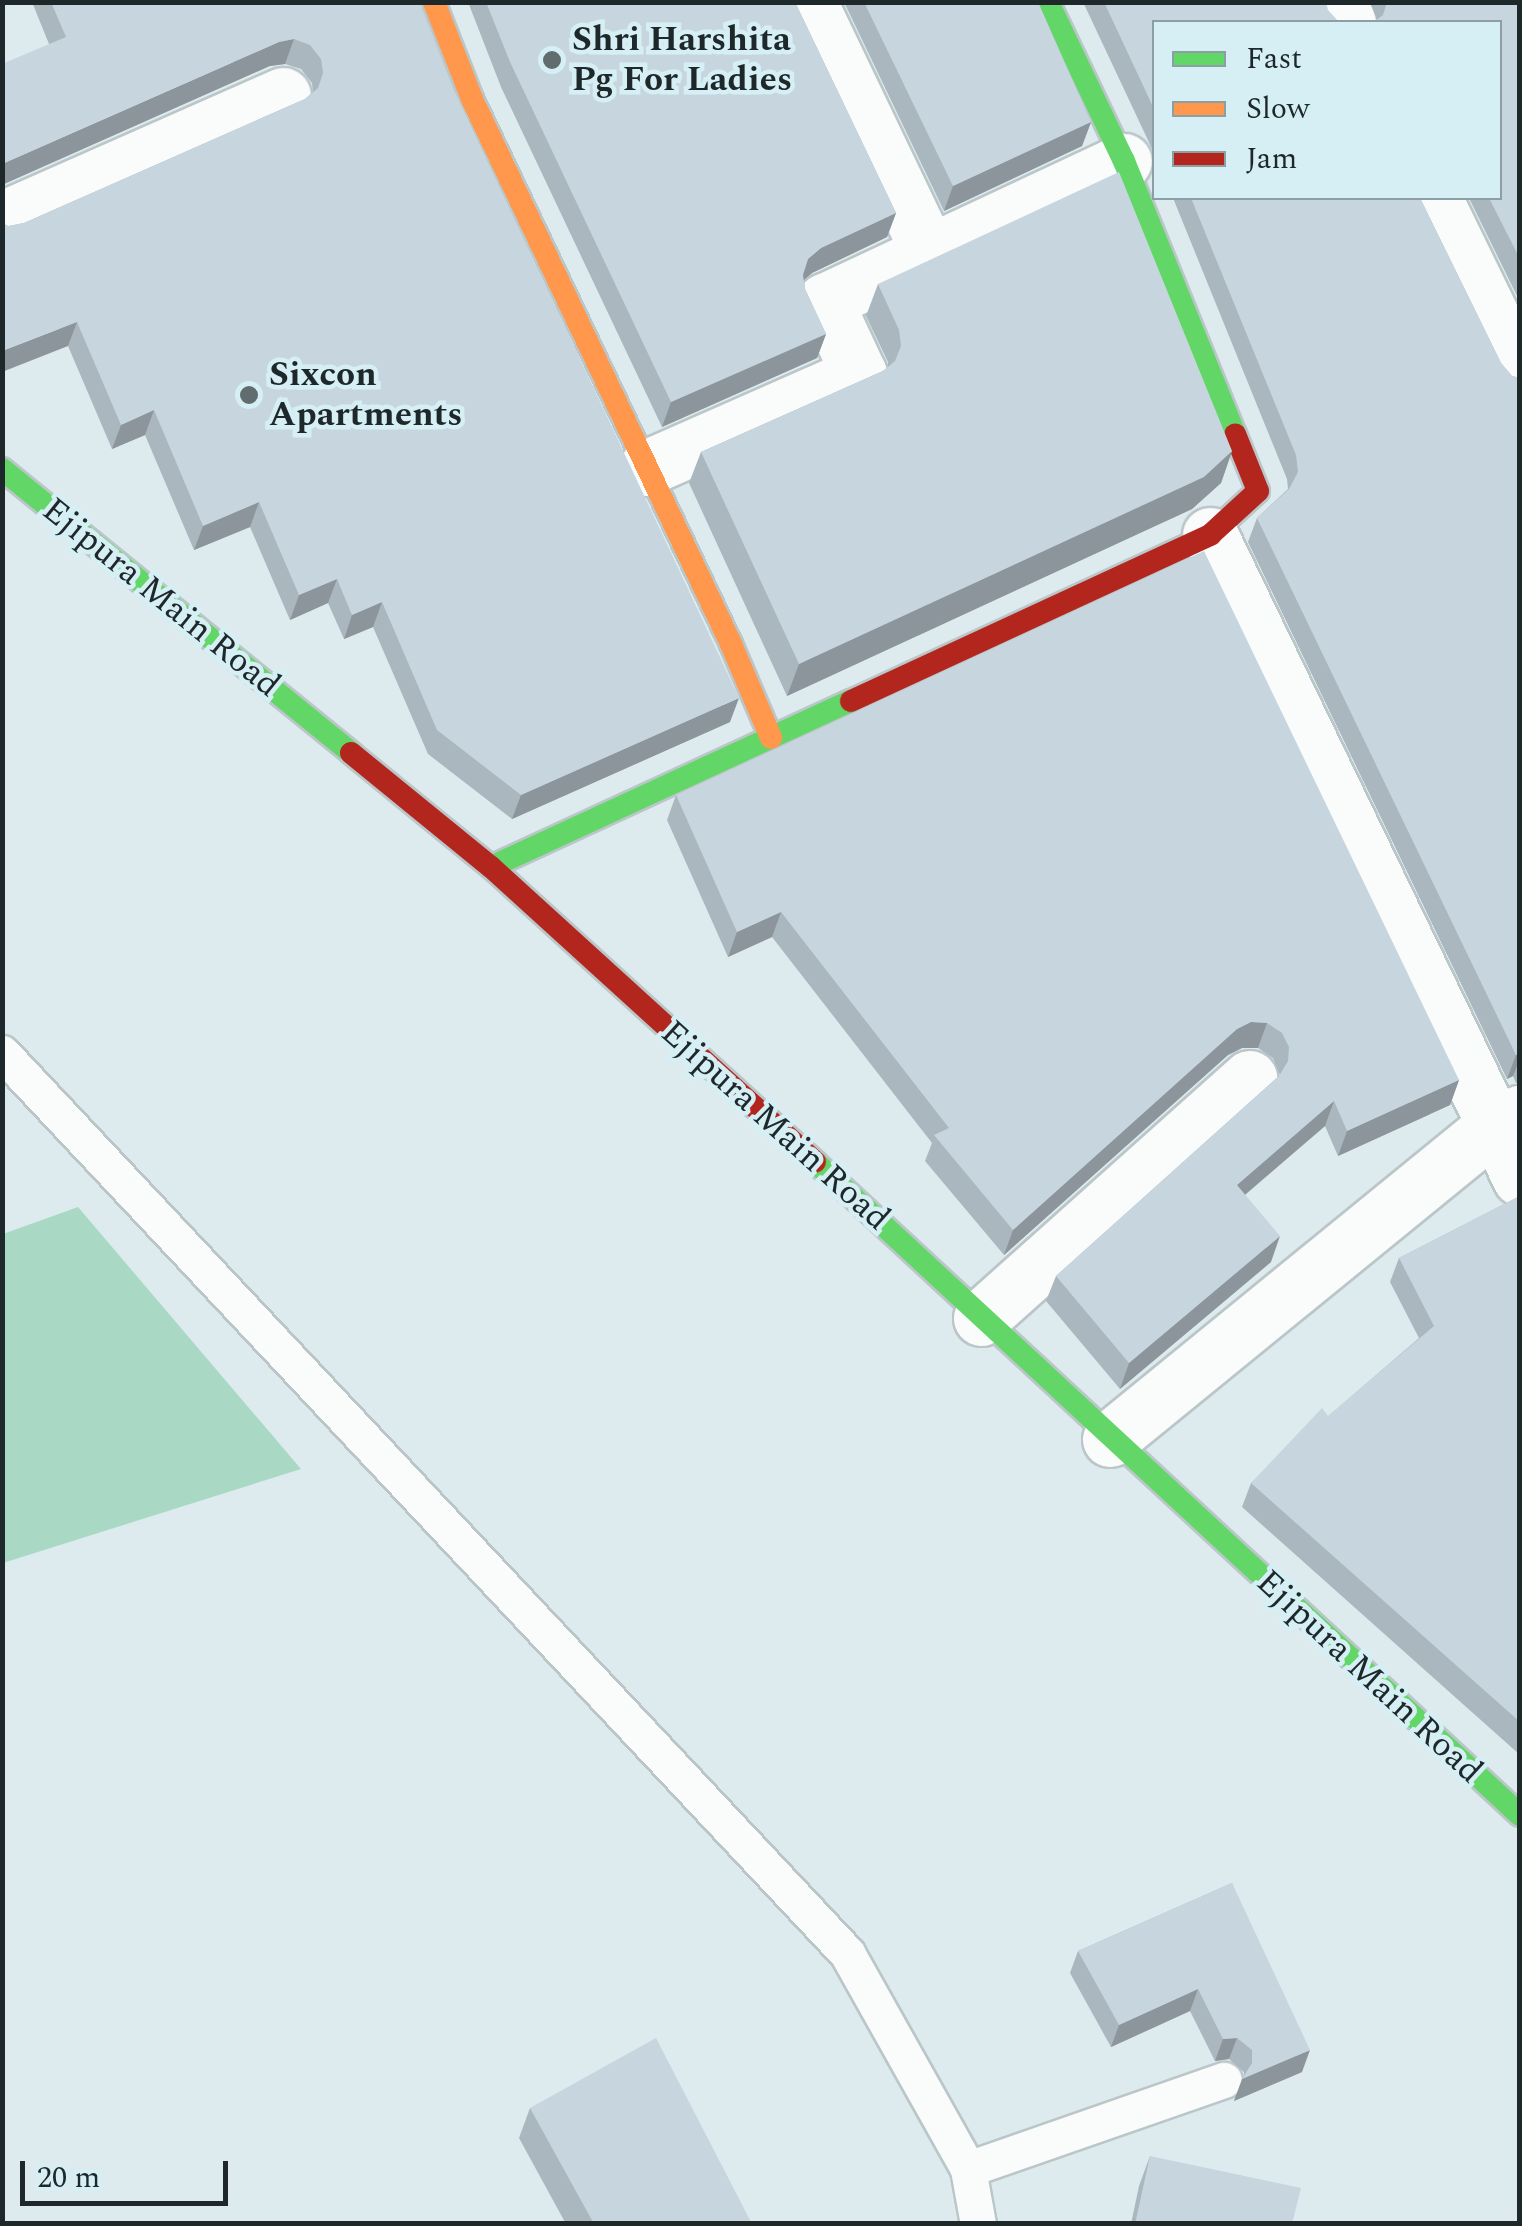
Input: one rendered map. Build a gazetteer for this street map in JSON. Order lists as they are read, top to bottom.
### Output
{
  "streets": {
    "street": ["Ejipura Main Road"]
  },
  "places": ["Shri Harshita Pg For Ladies", "Sixcon Apartments"],
  "legend": ["Fast", "Slow", "Jam"],
  "scale_bar": "20 m"
}
